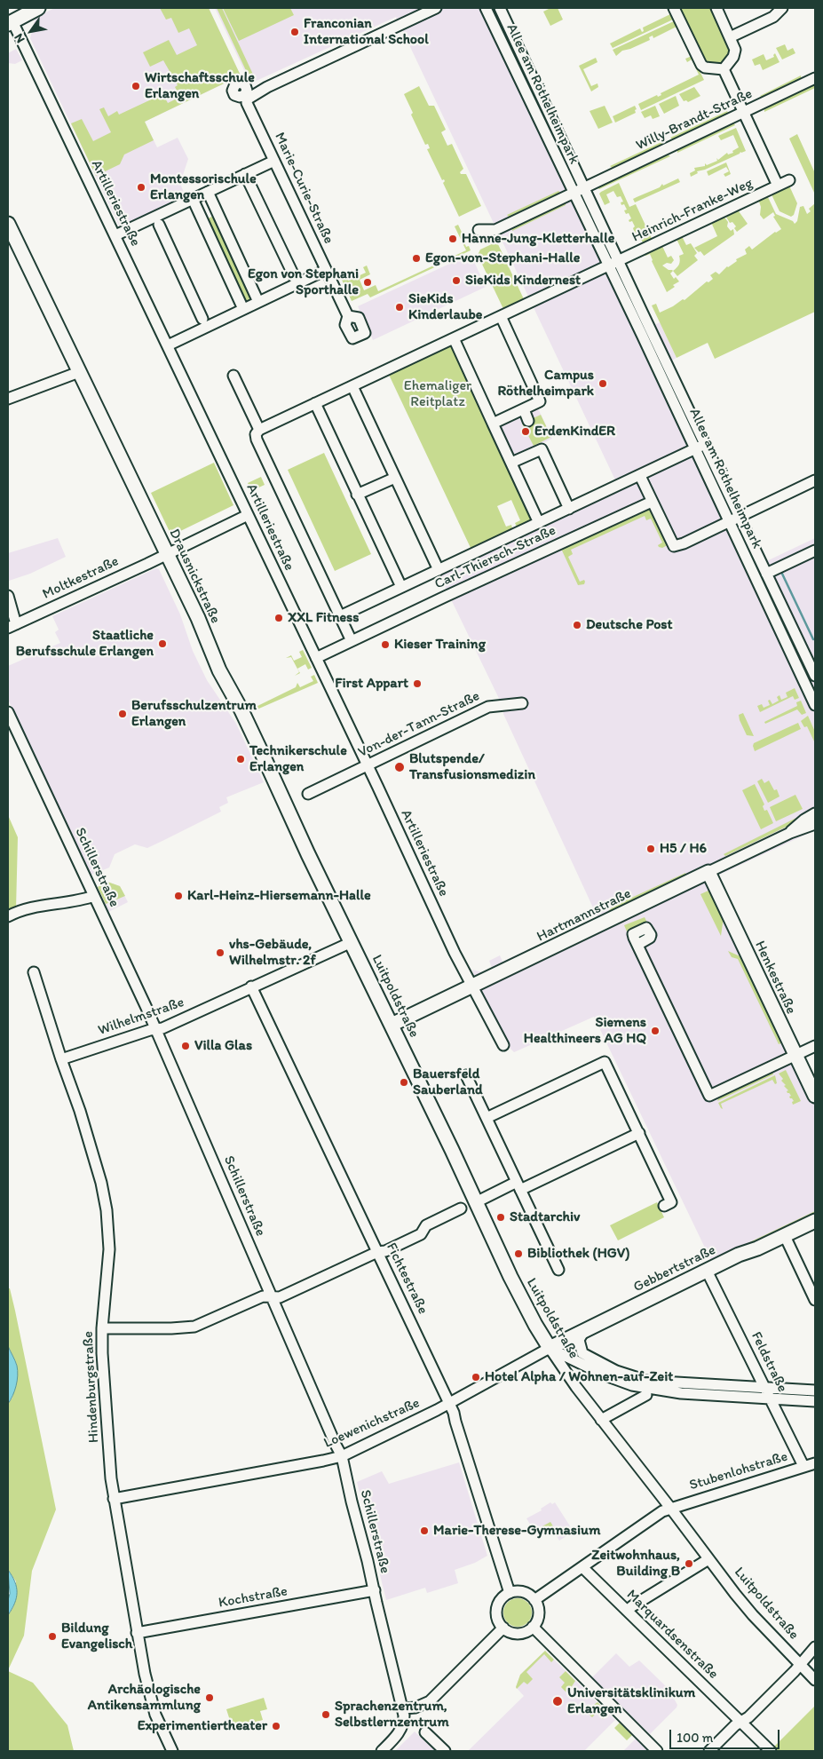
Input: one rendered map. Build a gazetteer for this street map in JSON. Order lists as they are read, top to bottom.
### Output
{
  "streets": {
    "main road": [
      "Drausnickstraße",
      "Hartmannstraße",
      "Henkestraße",
      "Luitpoldstraße",
      "Gebbertstraße"
    ],
    "street": [
      "Allee am Röthelheimpark",
      "Willy-Brandt-Straße",
      "Marie-Curie-Straße",
      "Artilleriestraße",
      "Heinrich-Franke-Weg",
      "Carl-Thiersch-Straße",
      "Moltkestraße",
      "Von-der-Tann-Straße",
      "Schillerstraße",
      "Wilhelmstraße",
      "Fichtestraße",
      "Feldstraße",
      "Hindenburgstraße",
      "Loewenichstraße",
      "Stubenlohstraße",
      "Kochstraße",
      "Marquardsenstraße"
    ]
  },
  "crossings": [
    ["Allee am Röthelheimpark", "Willy-Brandt-Straße"],
    ["Allee am Röthelheimpark", "Heinrich-Franke-Weg"],
    ["Artilleriestraße", "Carl-Thiersch-Straße"],
    ["Artilleriestraße", "Moltkestraße"],
    ["Artilleriestraße", "Von-der-Tann-Straße"],
    ["Artilleriestraße", "Hartmannstraße"],
    ["Drausnickstraße", "Moltkestraße"],
    ["Drausnickstraße", "Luitpoldstraße"],
    ["Drausnickstraße", "Wilhelmstraße"],
    ["Schillerstraße", "Wilhelmstraße"],
    ["Schillerstraße", "Loewenichstraße"],
    ["Schillerstraße", "Kochstraße"],
    ["Hartmannstraße", "Henkestraße"],
    ["Hartmannstraße", "Luitpoldstraße"],
    ["Luitpoldstraße", "Wilhelmstraße"],
    ["Luitpoldstraße", "Gebbertstraße"],
    ["Luitpoldstraße", "Loewenichstraße"],
    ["Luitpoldstraße", "Stubenlohstraße"],
    ["Wilhelmstraße", "Fichtestraße"],
    ["Wilhelmstraße", "Hindenburgstraße"],
    ["Gebbertstraße", "Feldstraße"],
    ["Gebbertstraße", "Loewenichstraße"],
    ["Fichtestraße", "Loewenichstraße"],
    ["Fichtestraße", "Stubenlohstraße"],
    ["Feldstraße", "Stubenlohstraße"],
    ["Hindenburgstraße", "Loewenichstraße"],
    ["Hindenburgstraße", "Kochstraße"],
    ["Stubenlohstraße", "Marquardsenstraße"]
  ],
  "parks": ["Ehemaliger Reitplatz"],
  "places": [
    "Franconian International School",
    "Wirtschaftsschule Erlangen",
    "Montessorischule Erlangen",
    "Hanne-Jung-Kletterhalle",
    "Egon-von-Stephani-Halle",
    "SieKids Kindernest",
    "Egon von Stephani Sporthalle",
    "SieKids Kinderlaube",
    "Campus Röthelheimpark",
    "ErdenKindER",
    "XXL Fitness",
    "Deutsche Post",
    "Staatliche Berufsschule Erlangen",
    "Kieser Training",
    "First Appart",
    "Berufsschulzentrum Erlangen",
    "Technikerschule Erlangen",
    "Blutspende/ Transfusionsmedizin",
    "H5 / H6",
    "Karl-Heinz-Hiersemann-Halle",
    "vhs-Gebäude, Wilhelmstr. 2f",
    "Siemens Healthineers AG HQ",
    "Villa Glas",
    "Bauersfeld Sauberland",
    "Stadtarchiv",
    "Bibliothek (HGV)",
    "Hotel Alpha / Wohnen-auf-Zeit",
    "Marie-Therese-Gymnasium",
    "Zeitwohnhaus, Building B",
    "Bildung Evangelisch",
    "Archäologische Antikensammlung",
    "Universitätsklinikum Erlangen",
    "Sprachenzentrum, Selbstlernzentrum",
    "Experimentiertheater"
  ],
  "scale_bar": "100 m",
  "north": "bottom left"
}
